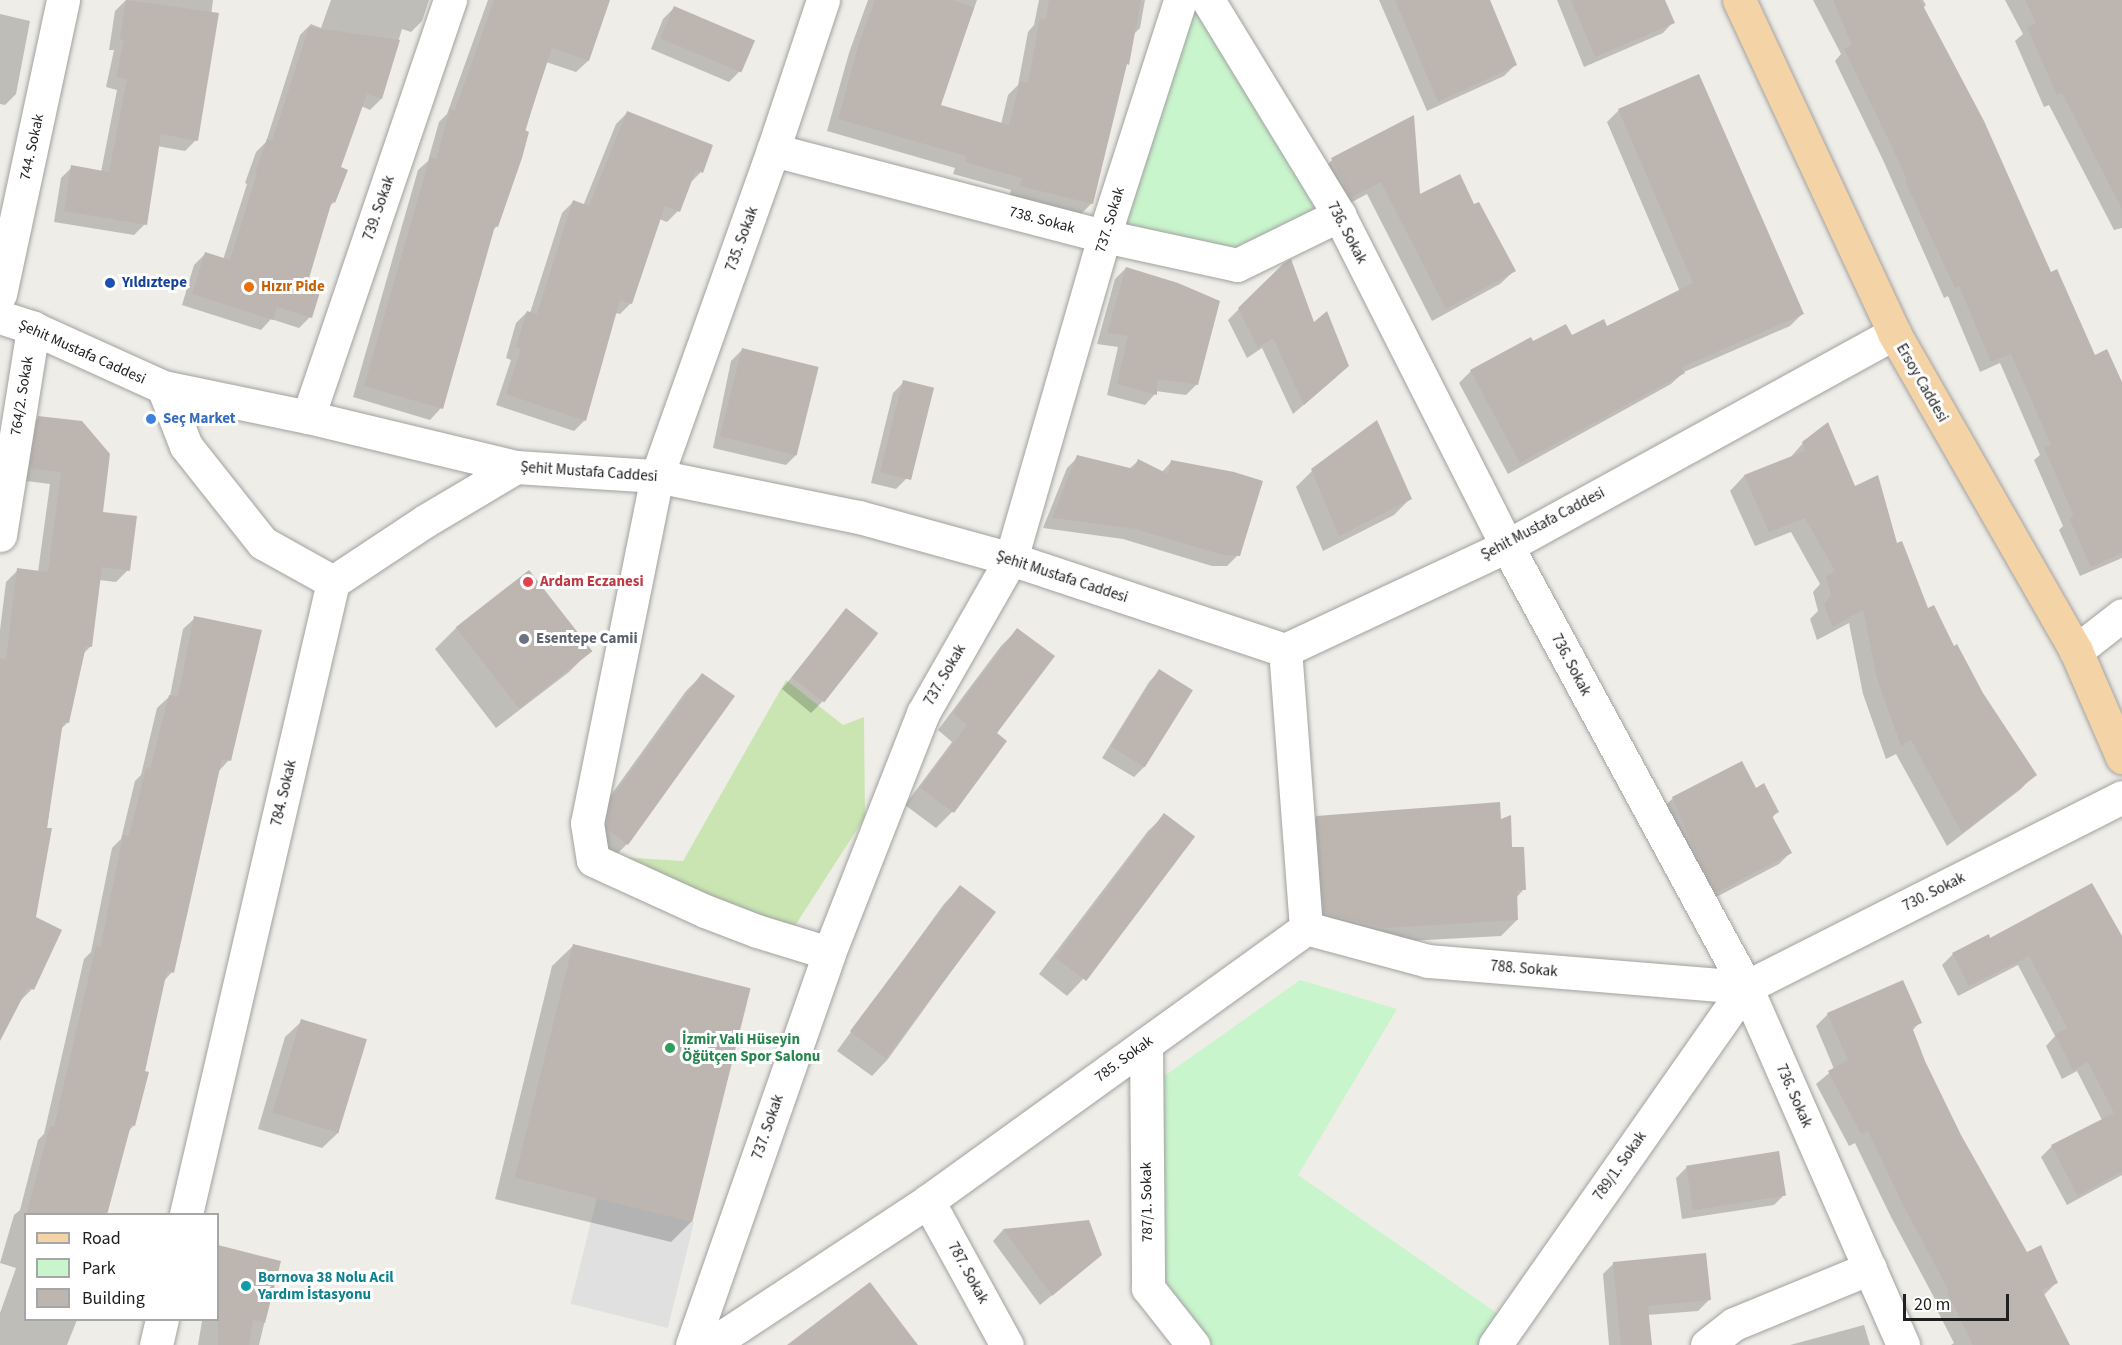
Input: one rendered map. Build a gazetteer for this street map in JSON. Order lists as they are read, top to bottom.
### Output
{
  "streets": {
    "main road": ["Ersoy Caddesi"],
    "street": [
      "744. Sokak",
      "739. Sokak",
      "738. Sokak",
      "737. Sokak",
      "736. Sokak",
      "735. Sokak",
      "Şehit Mustafa Caddesi",
      "764/2. Sokak",
      "784. Sokak",
      "730. Sokak",
      "788. Sokak",
      "785. Sokak",
      "789/1. Sokak",
      "787/1. Sokak",
      "787. Sokak"
    ]
  },
  "crossings": [
    ["739. Sokak", "Şehit Mustafa Caddesi"],
    ["738. Sokak", "737. Sokak"],
    ["738. Sokak", "736. Sokak"],
    ["738. Sokak", "735. Sokak"],
    ["737. Sokak", "735. Sokak"],
    ["737. Sokak", "Şehit Mustafa Caddesi"],
    ["736. Sokak", "Şehit Mustafa Caddesi"],
    ["736. Sokak", "730. Sokak"],
    ["736. Sokak", "788. Sokak"],
    ["736. Sokak", "789/1. Sokak"],
    ["735. Sokak", "Şehit Mustafa Caddesi"],
    ["Şehit Mustafa Caddesi", "Ersoy Caddesi"],
    ["Şehit Mustafa Caddesi", "764/2. Sokak"],
    ["Şehit Mustafa Caddesi", "784. Sokak"],
    ["730. Sokak", "788. Sokak"],
    ["730. Sokak", "789/1. Sokak"],
    ["788. Sokak", "785. Sokak"],
    ["788. Sokak", "789/1. Sokak"],
    ["785. Sokak", "787/1. Sokak"],
    ["785. Sokak", "787. Sokak"]
  ],
  "places": [
    "Yıldıztepe",
    "Hızır Pide",
    "Seç Market",
    "Ardam Eczanesi",
    "Esentepe Camii",
    "İzmir Vali Hüseyin Öğütçen Spor Salonu",
    "Bornova 38 Nolu Acil Yardım İstasyonu"
  ],
  "legend": ["Road", "Park", "Building"],
  "scale_bar": "20 m"
}
